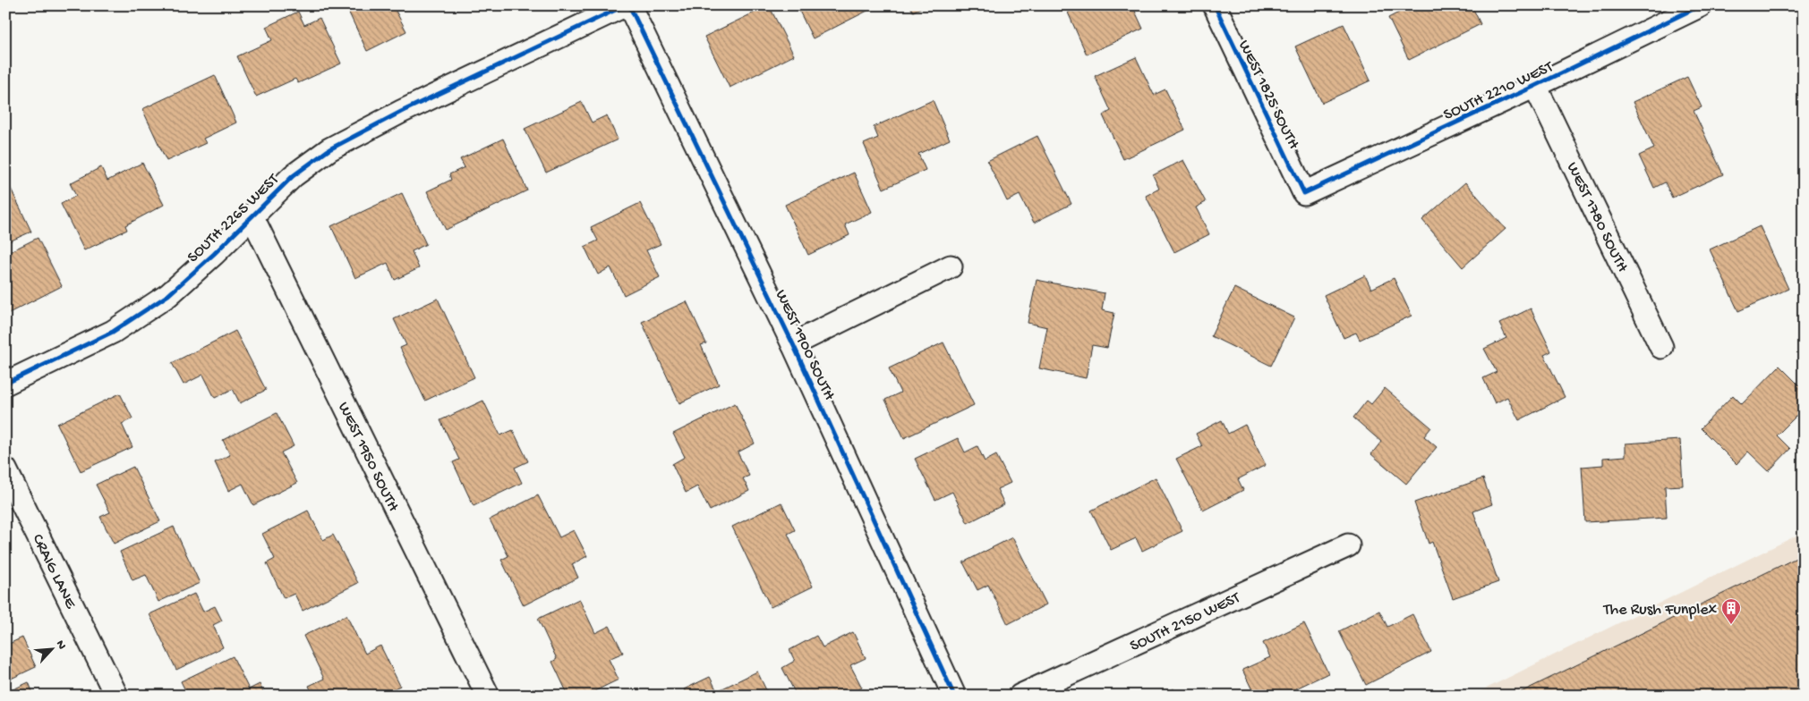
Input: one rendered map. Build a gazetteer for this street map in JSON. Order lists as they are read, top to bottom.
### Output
{
  "streets": {
    "street": [
      "SOUTH 2210 WEST",
      "WEST 1825 SOUTH",
      "WEST 1780 SOUTH",
      "SOUTH 2265 WEST",
      "WEST 1900 SOUTH",
      "WEST 1950 SOUTH",
      "CRAIG LANE",
      "SOUTH 2150 WEST"
    ]
  },
  "crossings": [
    ["SOUTH 2210 WEST", "WEST 1825 SOUTH"],
    ["SOUTH 2210 WEST", "WEST 1780 SOUTH"],
    ["SOUTH 2265 WEST", "WEST 1950 SOUTH"]
  ],
  "places": {
    "building": ["The Rush Funplex"]
  },
  "north": "top right"
}
